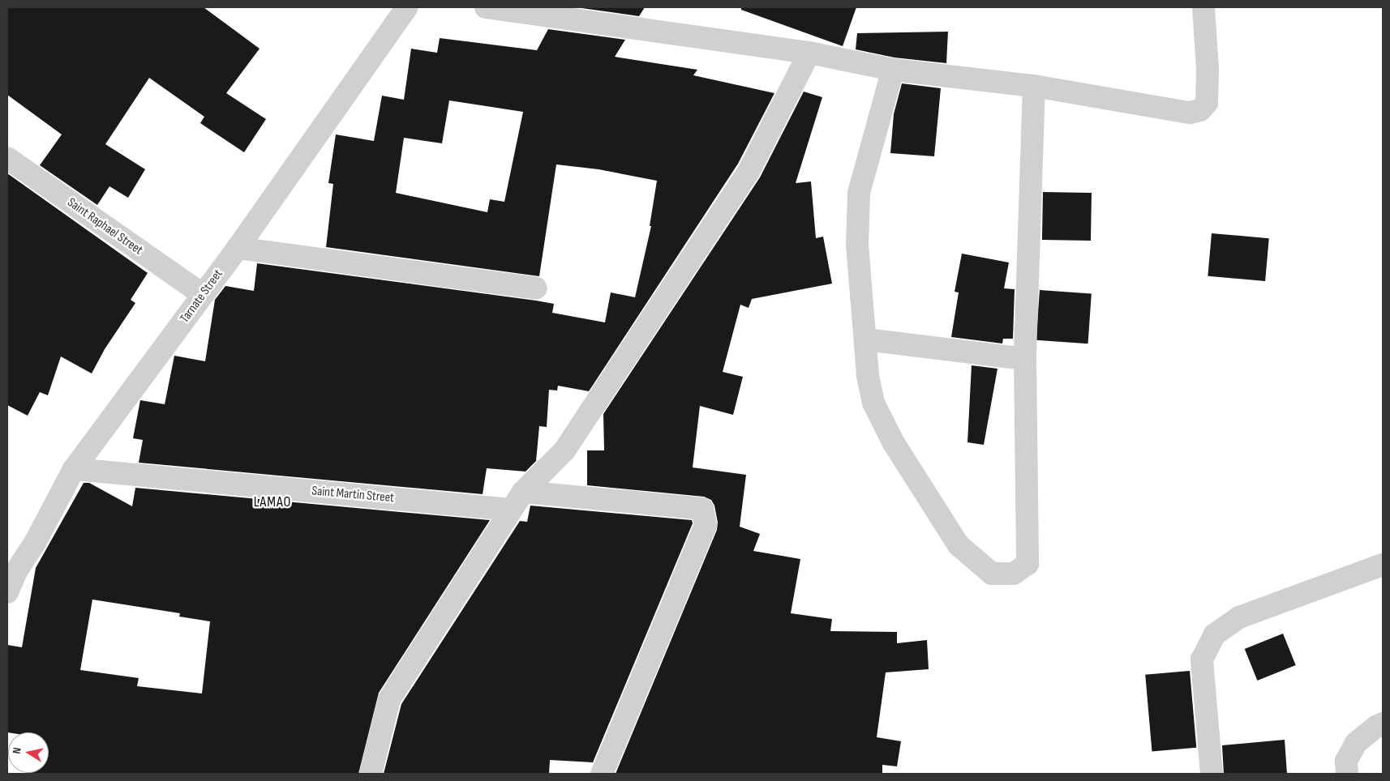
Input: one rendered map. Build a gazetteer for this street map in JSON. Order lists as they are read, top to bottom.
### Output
{
  "streets": {
    "street": ["Saint Raphael Street", "Tarnate Street", "Saint Martin Street"]
  },
  "crossings": [
    ["Saint Raphael Street", "Tarnate Street"],
    ["Tarnate Street", "Saint Martin Street"]
  ],
  "districts": ["LAMAO"],
  "north": "left"
}
